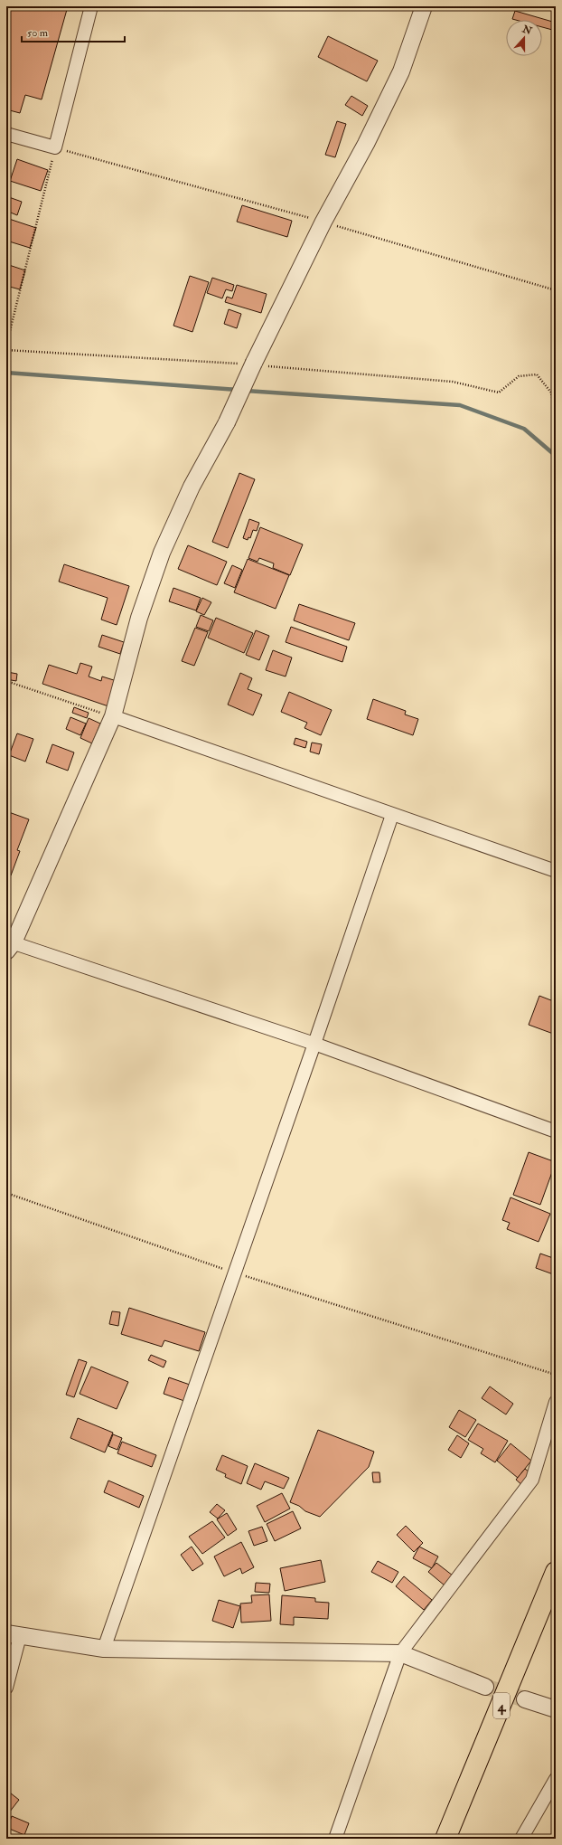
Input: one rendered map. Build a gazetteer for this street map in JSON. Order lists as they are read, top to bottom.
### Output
{
  "streets": {
    "highway": ["4"]
  },
  "scale_bar": "50 m",
  "north": "top"
}
